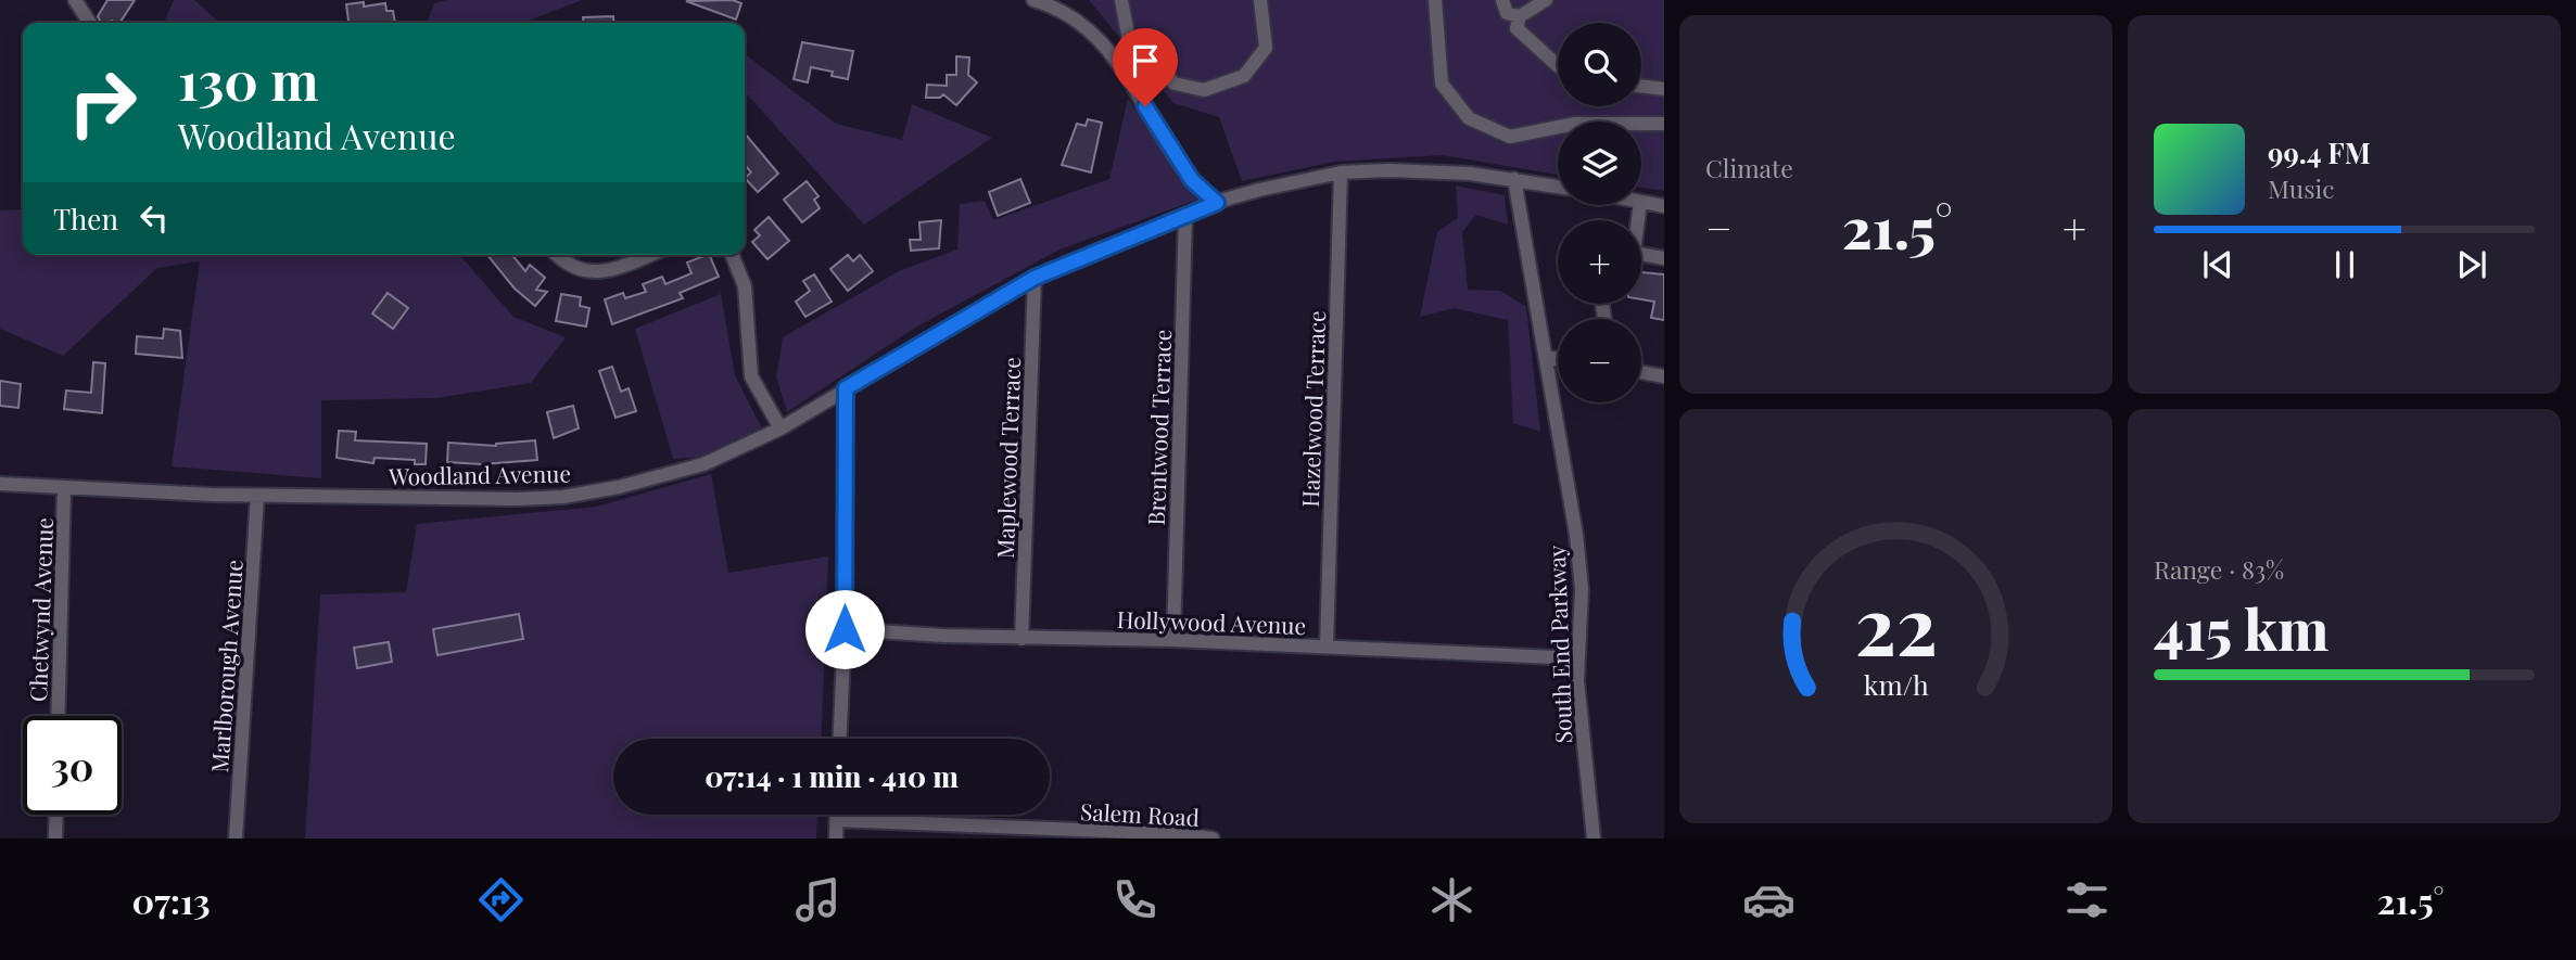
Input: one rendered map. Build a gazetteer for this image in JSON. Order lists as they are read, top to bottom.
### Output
{
  "streets": {
    "street": [
      "Hazelwood Terrace",
      "Brentwood Terrace",
      "Maplewood Terrace",
      "Woodland Avenue",
      "Chetwynd Avenue",
      "Hollywood Avenue",
      "South End Parkway",
      "Marlborough Avenue",
      "Salem Road"
    ]
  },
  "crossings": [
    ["Hazelwood Terrace", "Woodland Avenue"],
    ["Hazelwood Terrace", "Hollywood Avenue"],
    ["Brentwood Terrace", "Woodland Avenue"],
    ["Brentwood Terrace", "Hollywood Avenue"],
    ["Maplewood Terrace", "Woodland Avenue"],
    ["Maplewood Terrace", "Hollywood Avenue"],
    ["Woodland Avenue", "Chetwynd Avenue"],
    ["Woodland Avenue", "South End Parkway"],
    ["Woodland Avenue", "Marlborough Avenue"],
    ["Hollywood Avenue", "South End Parkway"]
  ],
  "page": {
    "tile": [
      "Climate",
      ["Range · 83%", "415 km"]
    ],
    "map_buttons": ["+", "−"],
    "turn": ["130 m", "Woodland Avenue"],
    "song": ["99.4 FM", "Music"],
    "then": "Then",
    "heat": ["−", "21.5°", "+"],
    "limit": "30",
    "trip": "07:14 · 1 min · 410 m",
    "tabs": ["07:13", "21.5°"],
    "gauge": ["22", "km/h"]
  }
}
